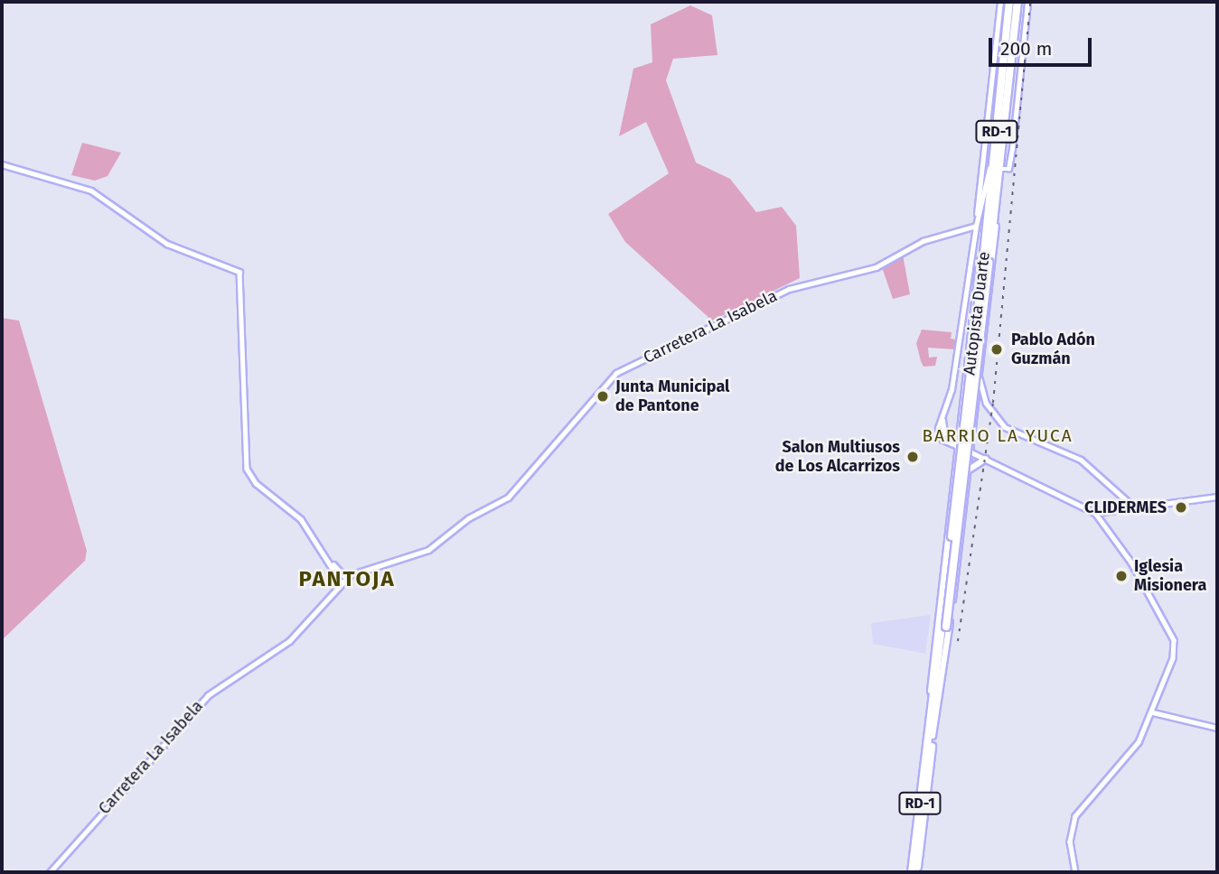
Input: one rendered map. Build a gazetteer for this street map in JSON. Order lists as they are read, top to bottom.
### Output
{
  "streets": {
    "highway": ["RD-1", "Autopista Duarte"],
    "main road": ["Carretera La Isabela"]
  },
  "crossings": [
    ["RD-1", "Autopista Duarte"]
  ],
  "districts": ["BARRIO LA YUCA", "PANTOJA"],
  "places": [
    "Pablo Adón Guzmán",
    "Junta Municipal de Pantone",
    "Salon Multiusos de Los Alcarrizos",
    "CLIDERMES",
    "Iglesia Misionera"
  ],
  "scale_bar": "200 m"
}
